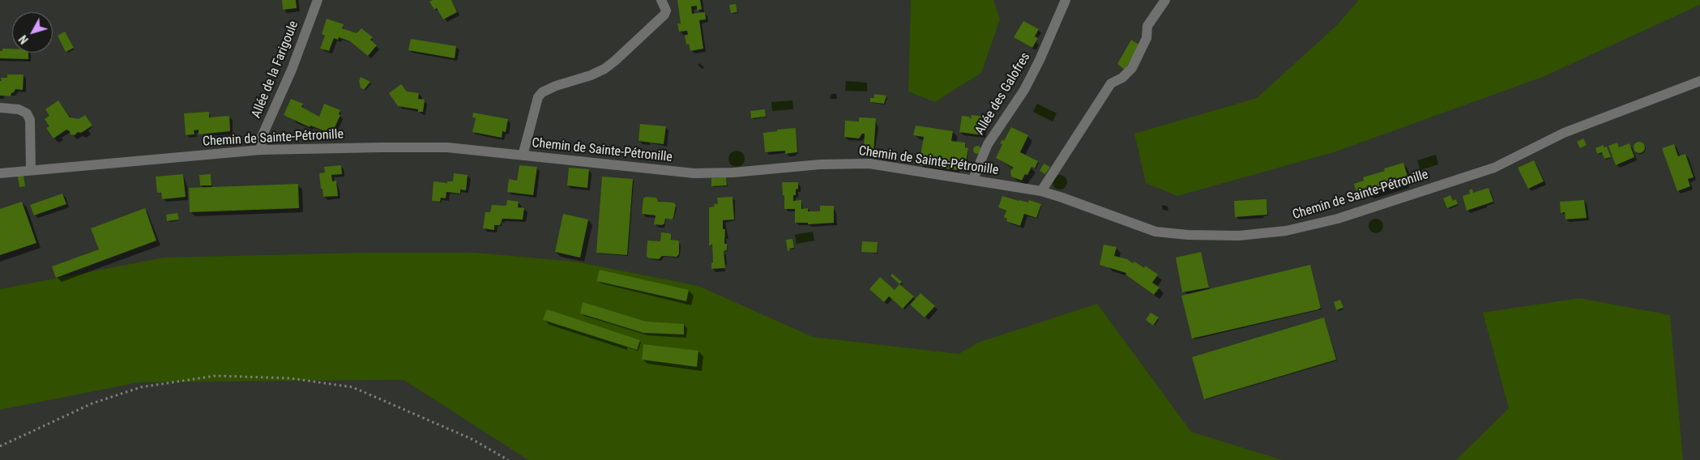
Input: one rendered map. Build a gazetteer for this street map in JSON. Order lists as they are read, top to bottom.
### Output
{
  "streets": {
    "street": ["Allée de la Farigoule", "Allée des Galofres", "Chemin de Sainte-Pétronille"]
  },
  "crossings": [
    ["Allée de la Farigoule", "Chemin de Sainte-Pétronille"],
    ["Allée des Galofres", "Chemin de Sainte-Pétronille"]
  ],
  "north": "bottom left"
}
